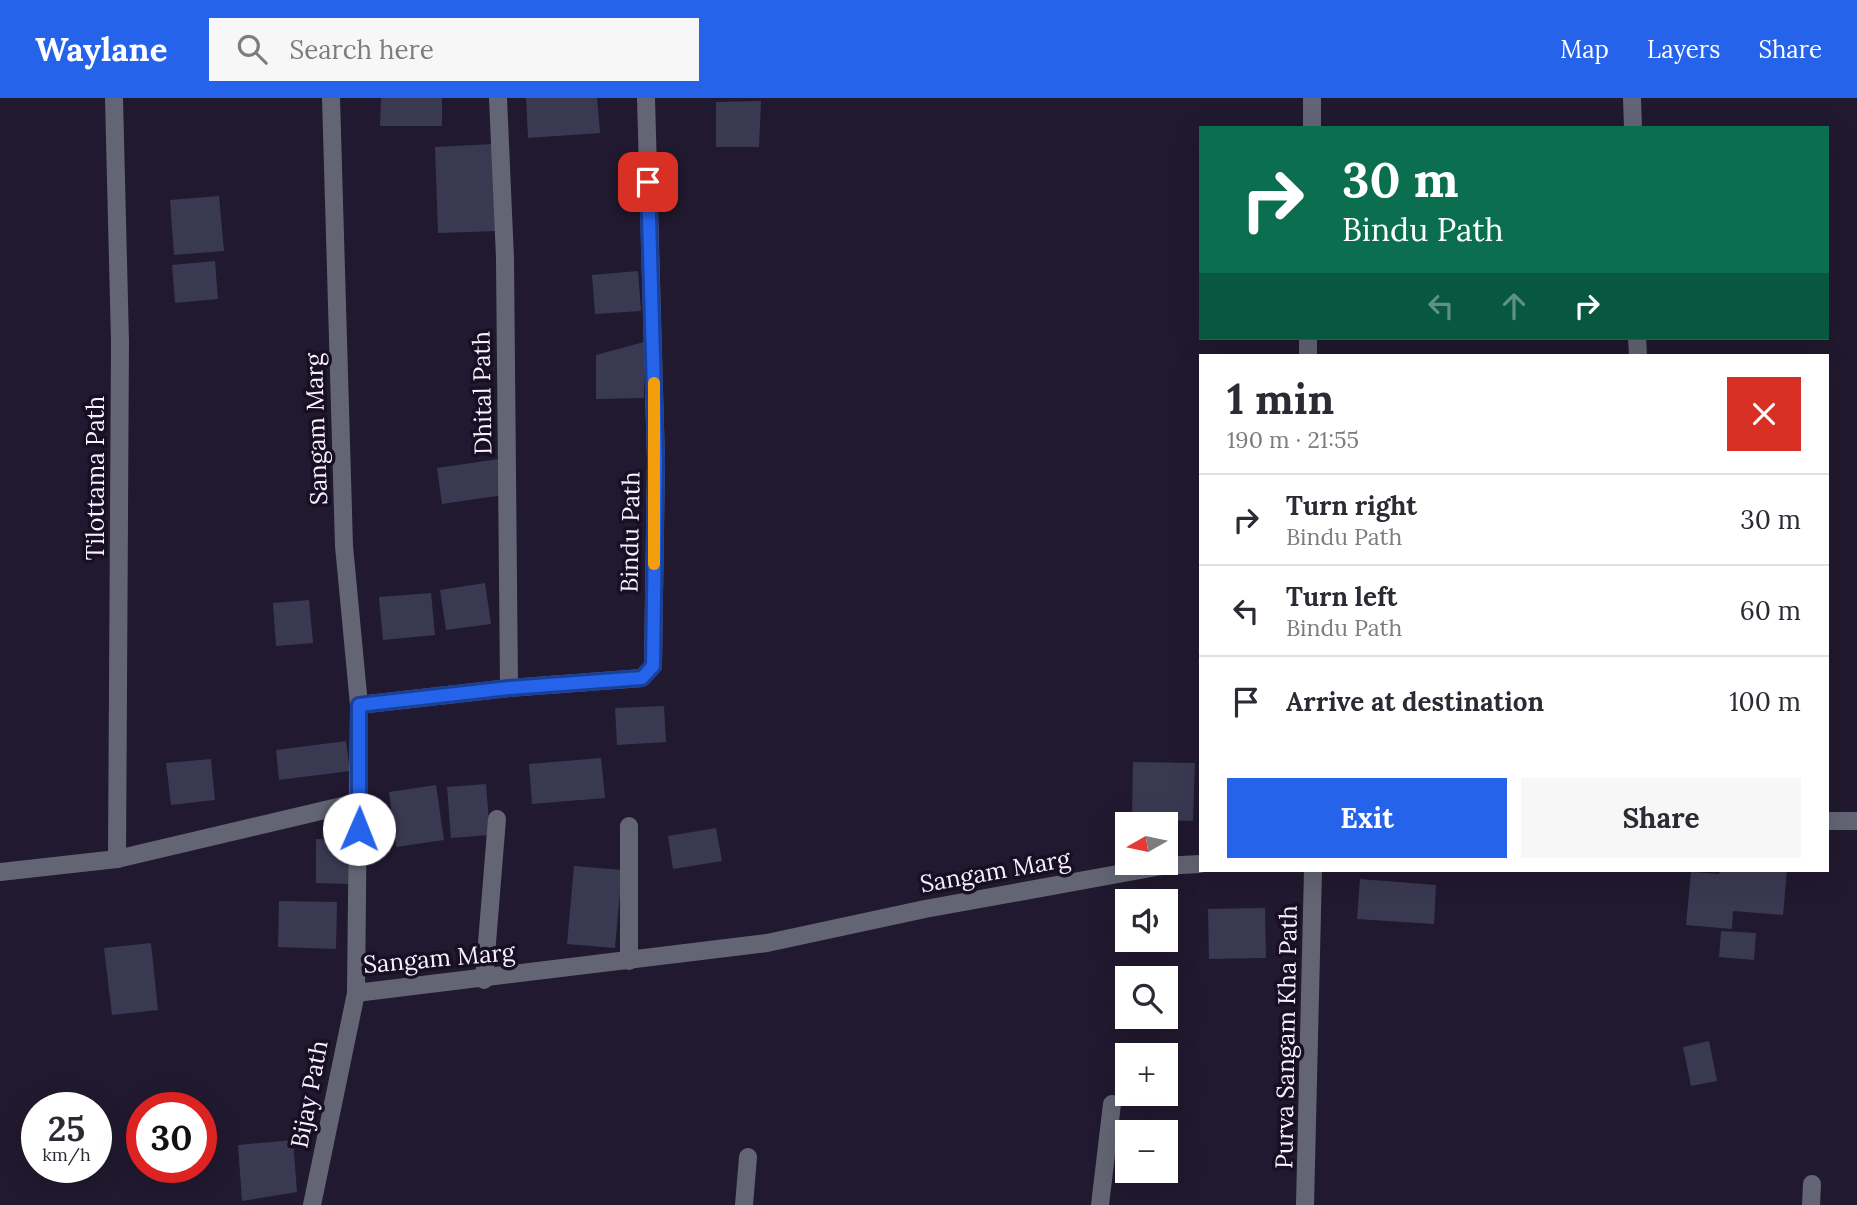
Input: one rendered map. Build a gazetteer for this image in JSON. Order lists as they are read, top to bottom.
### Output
{
  "streets": {
    "street": [
      "Dhital Path",
      "Sangam Marg",
      "Tilottama Path",
      "Bindu Path",
      "Purva Sangam Kha Path",
      "Bijay Path"
    ]
  },
  "crossings": [
    ["Dhital Path", "Bindu Path"],
    ["Sangam Marg", "Bindu Path"],
    ["Sangam Marg", "Bijay Path"]
  ],
  "north": "left",
  "page": {
    "header": "Waylane",
    "search": "Search here",
    "nav": ["Map", "Layers", "Share"],
    "turn": ["30 m", "Bindu Path"],
    "heading": ["1 min", "190 m · 21:55"],
    "list": [
      {
        "name": "Turn right",
        "note": "Bindu Path",
        "value": "30 m"
      },
      {
        "name": "Turn left",
        "note": "Bindu Path",
        "value": "60 m"
      },
      {
        "name": "Arrive at destination",
        "value": "100 m"
      }
    ],
    "buttons": ["Exit", "Share"],
    "map_buttons": ["+", "−"],
    "speed": "25 km/h",
    "limit": "30"
  }
}
